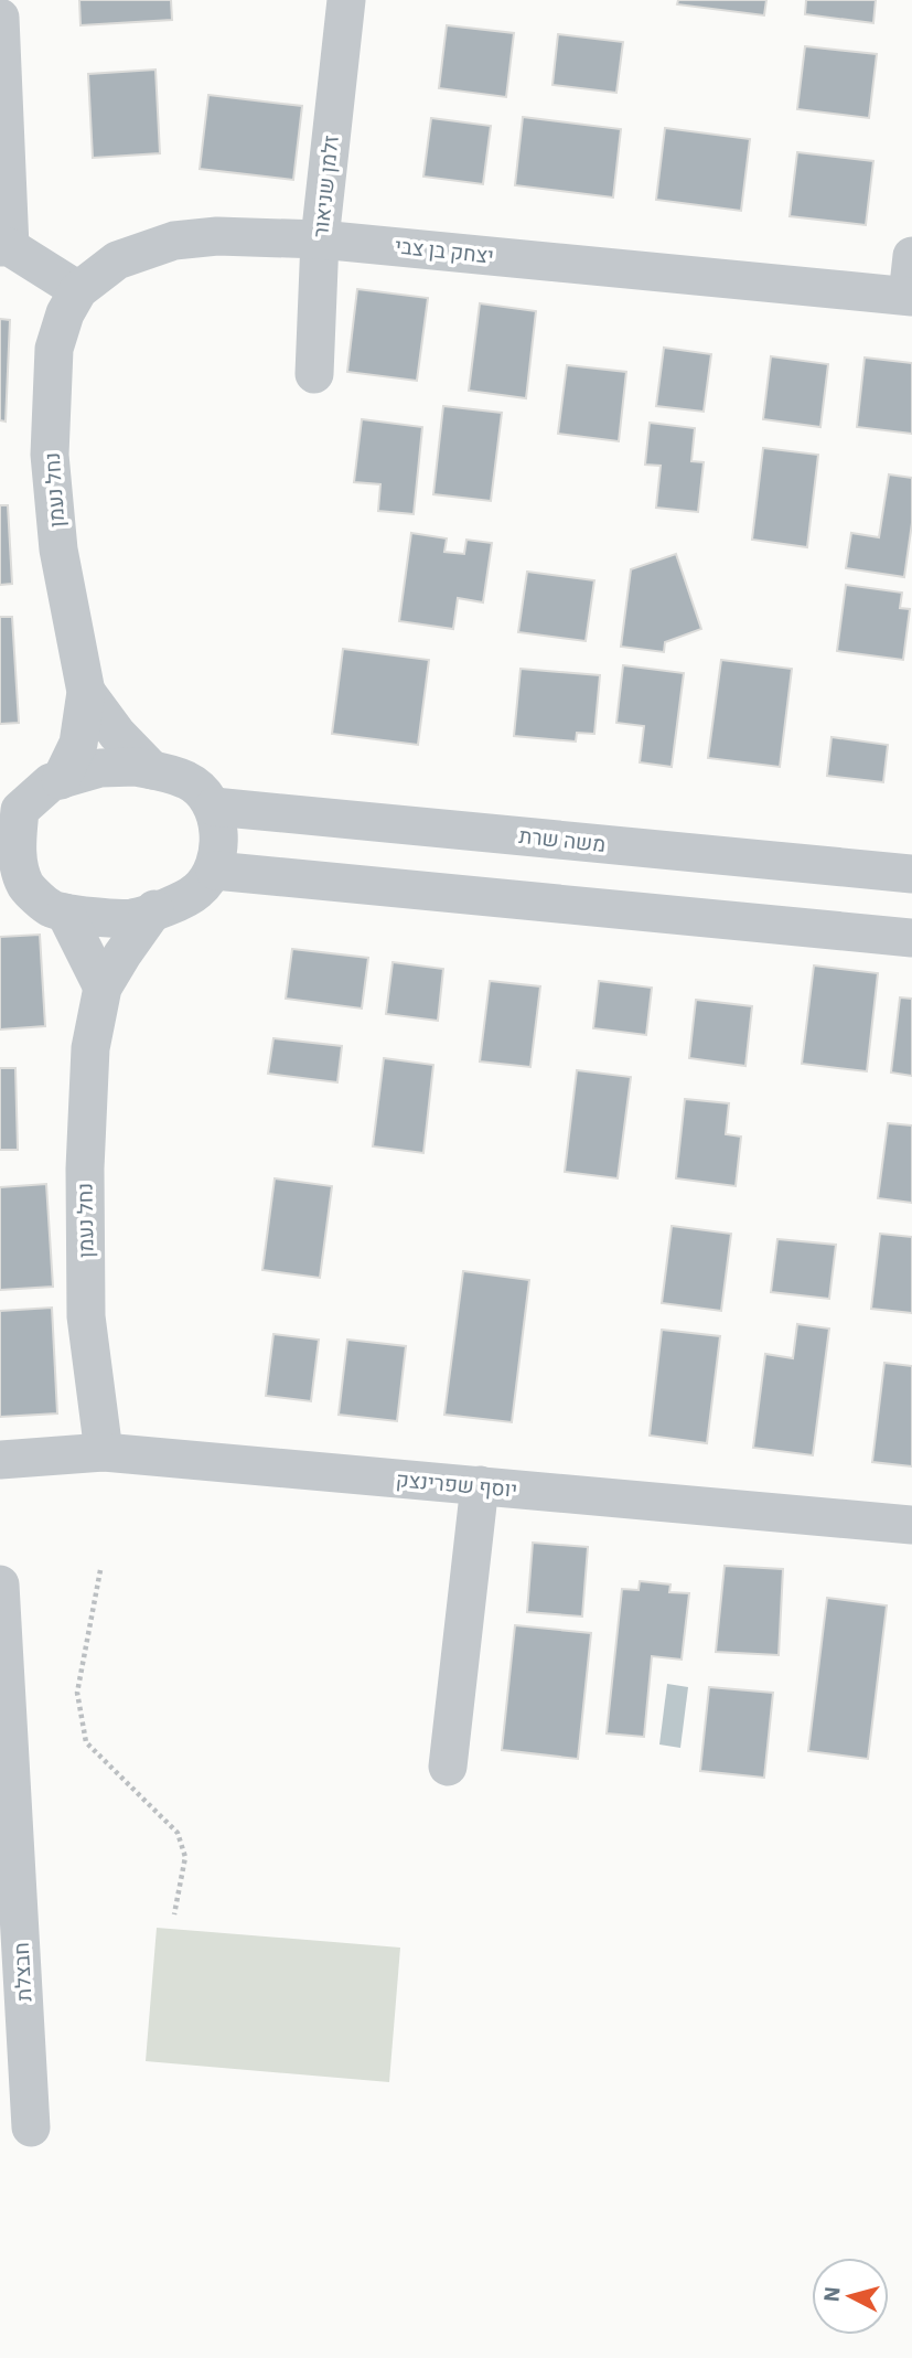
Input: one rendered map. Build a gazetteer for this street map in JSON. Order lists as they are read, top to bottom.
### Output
{
  "streets": {
    "street": [
      "זלמן שניאור",
      "יצחק בן צבי",
      "נחל נעמן",
      "משה שרת",
      "יוסף שפרינצק",
      "חבצלת"
    ]
  },
  "crossings": [
    ["זלמן שניאור", "יצחק בן צבי"],
    ["יצחק בן צבי", "נחל נעמן"],
    ["נחל נעמן", "משה שרת"],
    ["נחל נעמן", "יוסף שפרינצק"]
  ],
  "north": "left"
}
